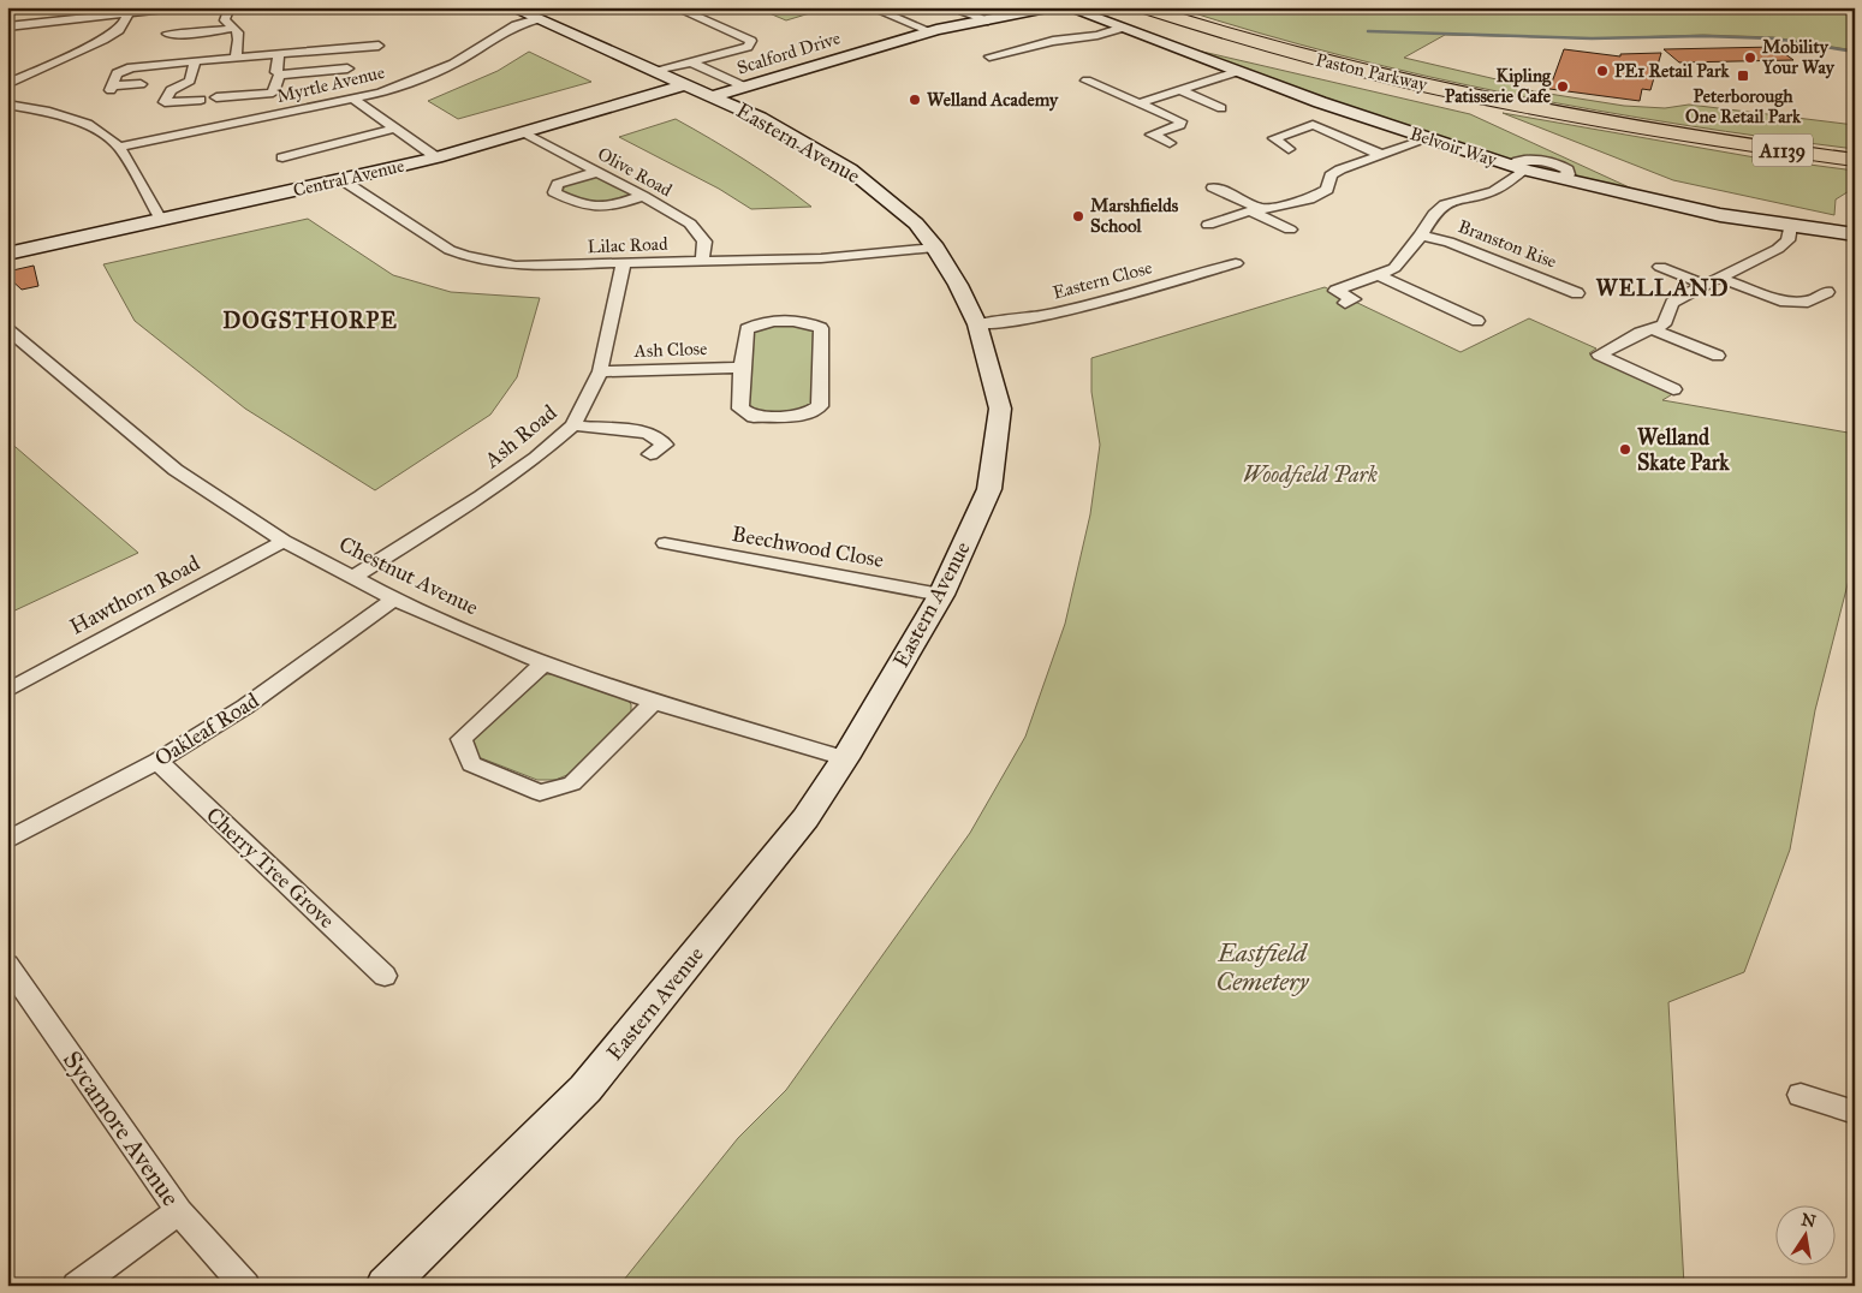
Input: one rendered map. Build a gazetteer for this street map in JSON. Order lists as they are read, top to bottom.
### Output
{
  "streets": {
    "highway": ["Paston Parkway", "A1139"],
    "street": [
      "Scalford Drive",
      "Myrtle Avenue",
      "Eastern Avenue",
      "Belvoir Way",
      "Olive Road",
      "Central Avenue",
      "Branston Rise",
      "Lilac Road",
      "Eastern Close",
      "Ash Close",
      "Ash Road",
      "Beechwood Close",
      "Chestnut Avenue",
      "Hawthorn Road",
      "Oakleaf Road",
      "Cherry Tree Grove",
      "Sycamore Avenue"
    ]
  },
  "crossings": [
    ["Scalford Drive", "Eastern Avenue"],
    ["Myrtle Avenue", "Eastern Avenue"],
    ["Eastern Avenue", "Central Avenue"],
    ["Eastern Avenue", "Lilac Road"],
    ["Eastern Avenue", "Eastern Close"],
    ["Eastern Avenue", "Beechwood Close"],
    ["Eastern Avenue", "Chestnut Avenue"],
    ["Olive Road", "Central Avenue"],
    ["Olive Road", "Lilac Road"],
    ["Central Avenue", "Lilac Road"],
    ["Lilac Road", "Ash Road"],
    ["Ash Close", "Ash Road"],
    ["Ash Road", "Chestnut Avenue"],
    ["Chestnut Avenue", "Hawthorn Road"],
    ["Chestnut Avenue", "Oakleaf Road"],
    ["Oakleaf Road", "Cherry Tree Grove"]
  ],
  "districts": ["WELLAND", "DOGSTHORPE"],
  "parks": ["Woodfield Park", "Eastfield Cemetery"],
  "places": {
    "other": [
      "Mobility Your Way",
      "PE1 Retail Park",
      "Kipling Patisserie Cafe",
      "Welland Academy",
      "Marshfields School",
      "Welland Skate Park"
    ],
    "transit": ["Peterborough One Retail Park"]
  },
  "north": "top"
}
